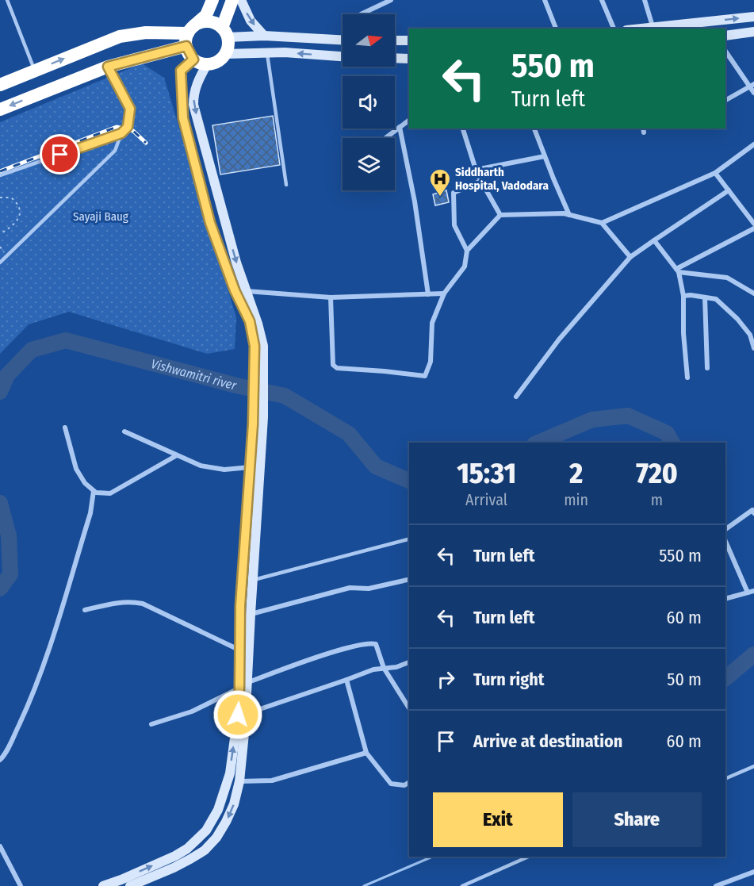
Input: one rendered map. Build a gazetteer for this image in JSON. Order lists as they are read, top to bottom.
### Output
{
  "water": ["Vishwamitri river"],
  "parks": ["Sayaji Baug"],
  "places": {
    "hospital": ["Siddharth Hospital, Vadodara"]
  },
  "north": "right",
  "page": {
    "turn": ["550 m", "Turn left"],
    "eta": [
      "15:31",
      "Arrival",
      "2",
      "min",
      "720",
      "m"
    ],
    "list": [
      {
        "name": "Turn left",
        "value": "550 m"
      },
      {
        "name": "Turn left",
        "value": "60 m"
      },
      {
        "name": "Turn right",
        "value": "50 m"
      },
      {
        "name": "Arrive at destination",
        "value": "60 m"
      }
    ],
    "buttons": ["Exit", "Share"]
  }
}
